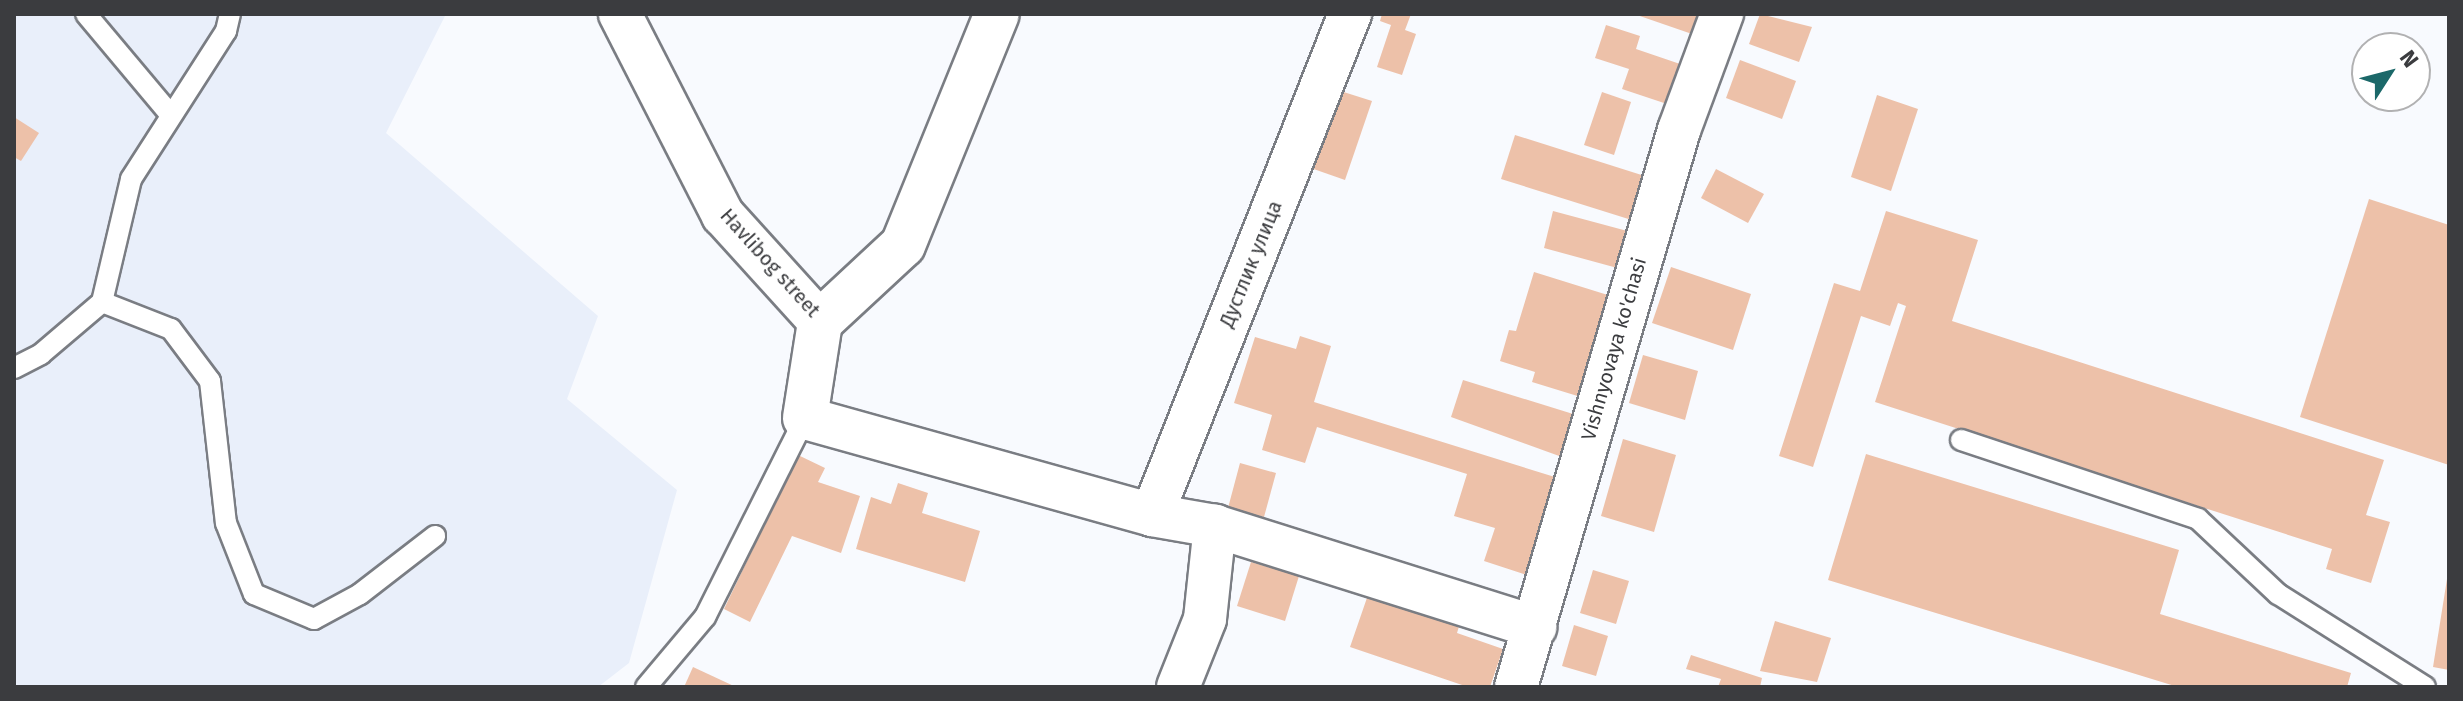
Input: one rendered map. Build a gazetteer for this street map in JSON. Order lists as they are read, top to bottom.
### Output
{
  "streets": {
    "street": ["Hаvlibog street", "Дустлик улица", "Vishnyovaya ko'chasi"]
  },
  "north": "top right"
}
